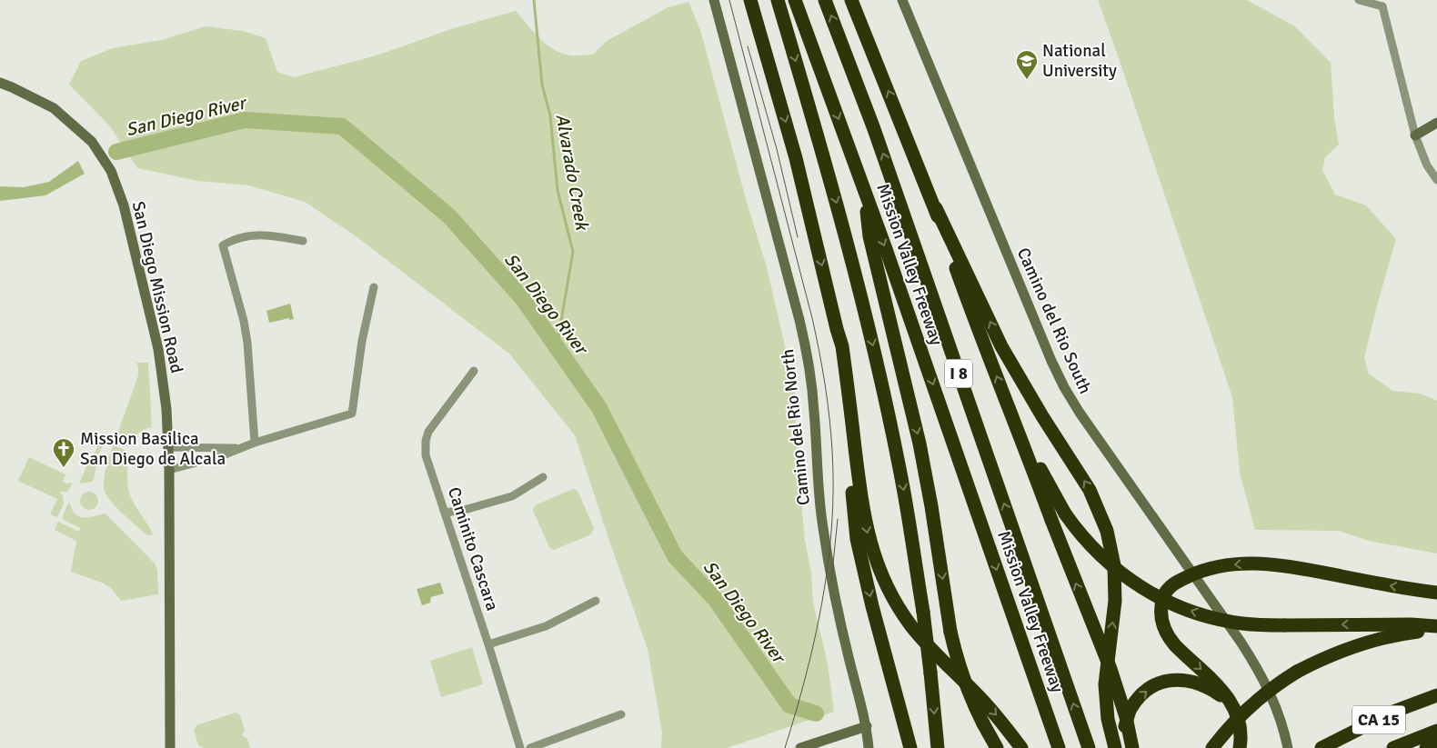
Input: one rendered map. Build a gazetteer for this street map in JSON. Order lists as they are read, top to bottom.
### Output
{
  "streets": {
    "highway": ["Mission Valley Freeway", "I 8", "CA 15"],
    "main road": ["San Diego Mission Road", "Camino del Rio South", "Camino del Rio North"],
    "street": ["Caminito Cascara"]
  },
  "water": ["San Diego River", "Alvarado Creek"],
  "places": {
    "school or university": ["National University"],
    "church": ["Mission Basilica San Diego de Alcala"]
  }
}
